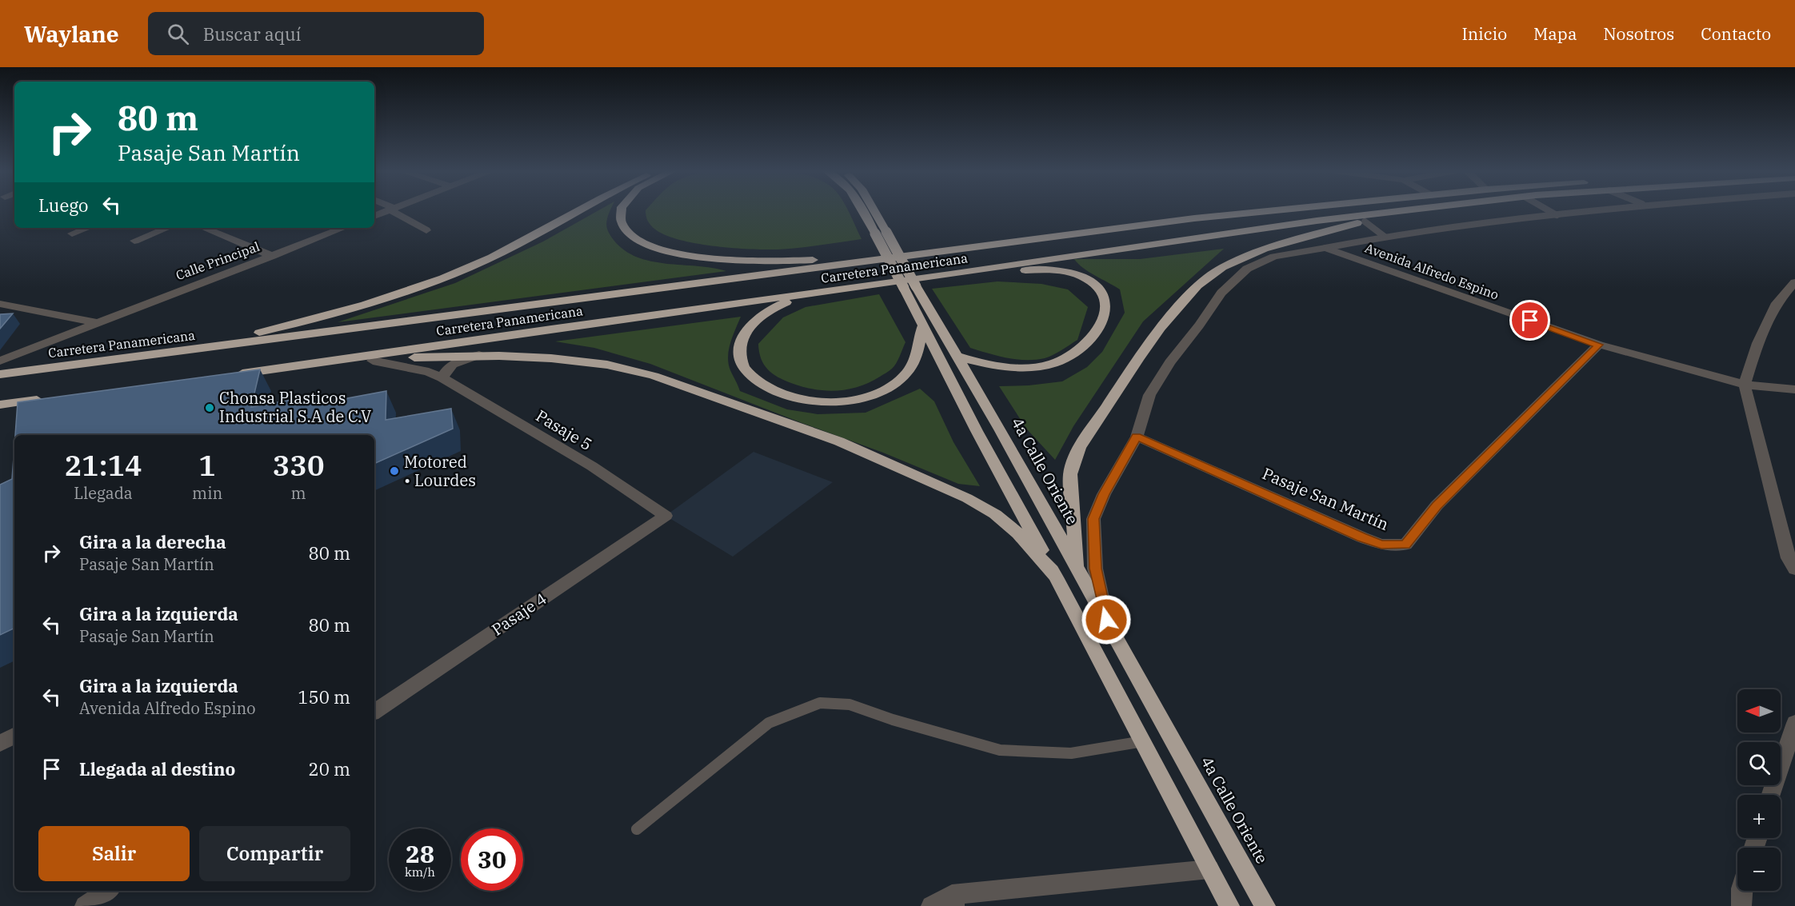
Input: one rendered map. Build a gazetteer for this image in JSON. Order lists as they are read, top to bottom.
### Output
{
  "streets": {
    "highway": ["Carretera Panamericana", "4a Calle Oriente"],
    "street": [
      "Calle Principal",
      "Avenida Alfredo Espino",
      "Pasaje 5",
      "Pasaje San Martín",
      "Pasaje 4"
    ]
  },
  "crossings": [
    ["Avenida Alfredo Espino", "4a Calle Oriente"],
    ["Avenida Alfredo Espino", "Pasaje San Martín"],
    ["Pasaje 5", "Pasaje 4"]
  ],
  "places": ["Chonsa Plasticos Industrial S.A de C.V", "Motored • Lourdes"],
  "north": "left",
  "page": {
    "header": "Waylane",
    "search": "Buscar aquí",
    "nav": [
      "Inicio",
      "Mapa",
      "Nosotros",
      "Contacto"
    ],
    "turn": ["80 m", "Pasaje San Martín"],
    "then": "Luego",
    "eta": [
      "21:14",
      "Llegada",
      "1",
      "min",
      "330",
      "m"
    ],
    "list": [
      {
        "name": "Gira a la derecha",
        "note": "Pasaje San Martín",
        "value": "80 m"
      },
      {
        "name": "Gira a la izquierda",
        "note": "Pasaje San Martín",
        "value": "80 m"
      },
      {
        "name": "Gira a la izquierda",
        "note": "Avenida Alfredo Espino",
        "value": "150 m"
      },
      {
        "name": "Llegada al destino",
        "value": "20 m"
      }
    ],
    "map_buttons": ["+", "−"],
    "buttons": ["Salir", "Compartir"],
    "speed": "28 km/h",
    "limit": "30"
  }
}
